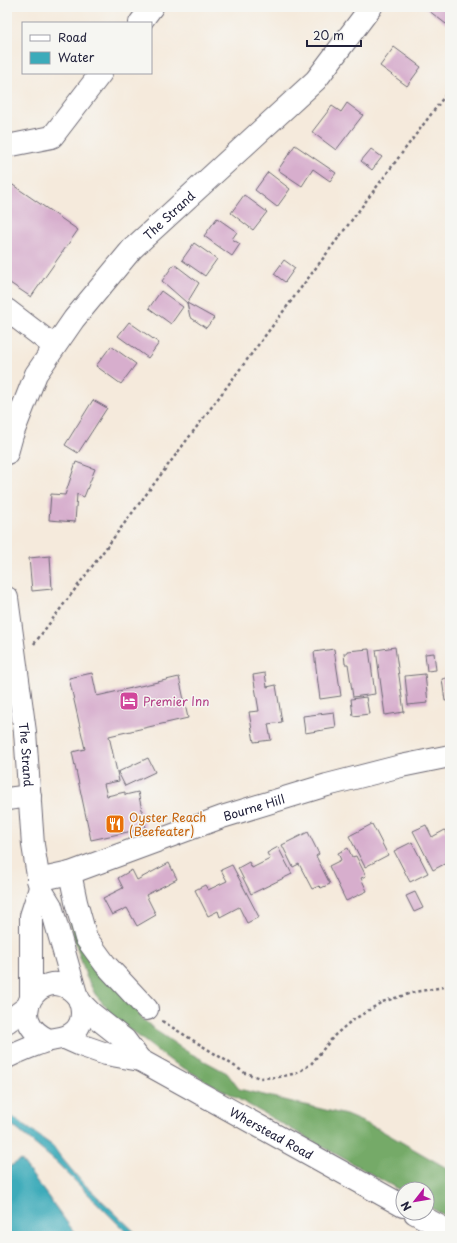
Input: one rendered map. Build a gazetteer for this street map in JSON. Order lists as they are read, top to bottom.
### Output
{
  "streets": {
    "main road": ["The Strand", "Bourne Hill", "Wherstead Road"]
  },
  "crossings": [
    ["The Strand", "Bourne Hill"]
  ],
  "places": {
    "hotel": ["Premier Inn"],
    "restaurant": ["Oyster Reach (Beefeater)"]
  },
  "legend": ["Road", "Water"],
  "scale_bar": "20 m",
  "north": "bottom left"
}
